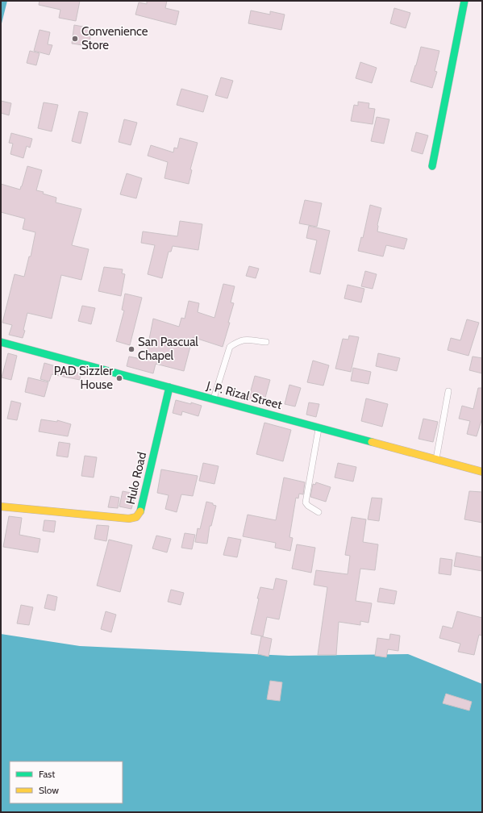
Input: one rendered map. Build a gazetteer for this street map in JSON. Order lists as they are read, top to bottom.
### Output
{
  "streets": {
    "main road": ["J. P. Rizal Street", "Hulo Road"]
  },
  "crossings": [
    ["J. P. Rizal Street", "Hulo Road"]
  ],
  "places": ["Convenience Store", "San Pascual Chapel", "PAD Sizzler House"],
  "legend": ["Fast", "Slow"]
}
